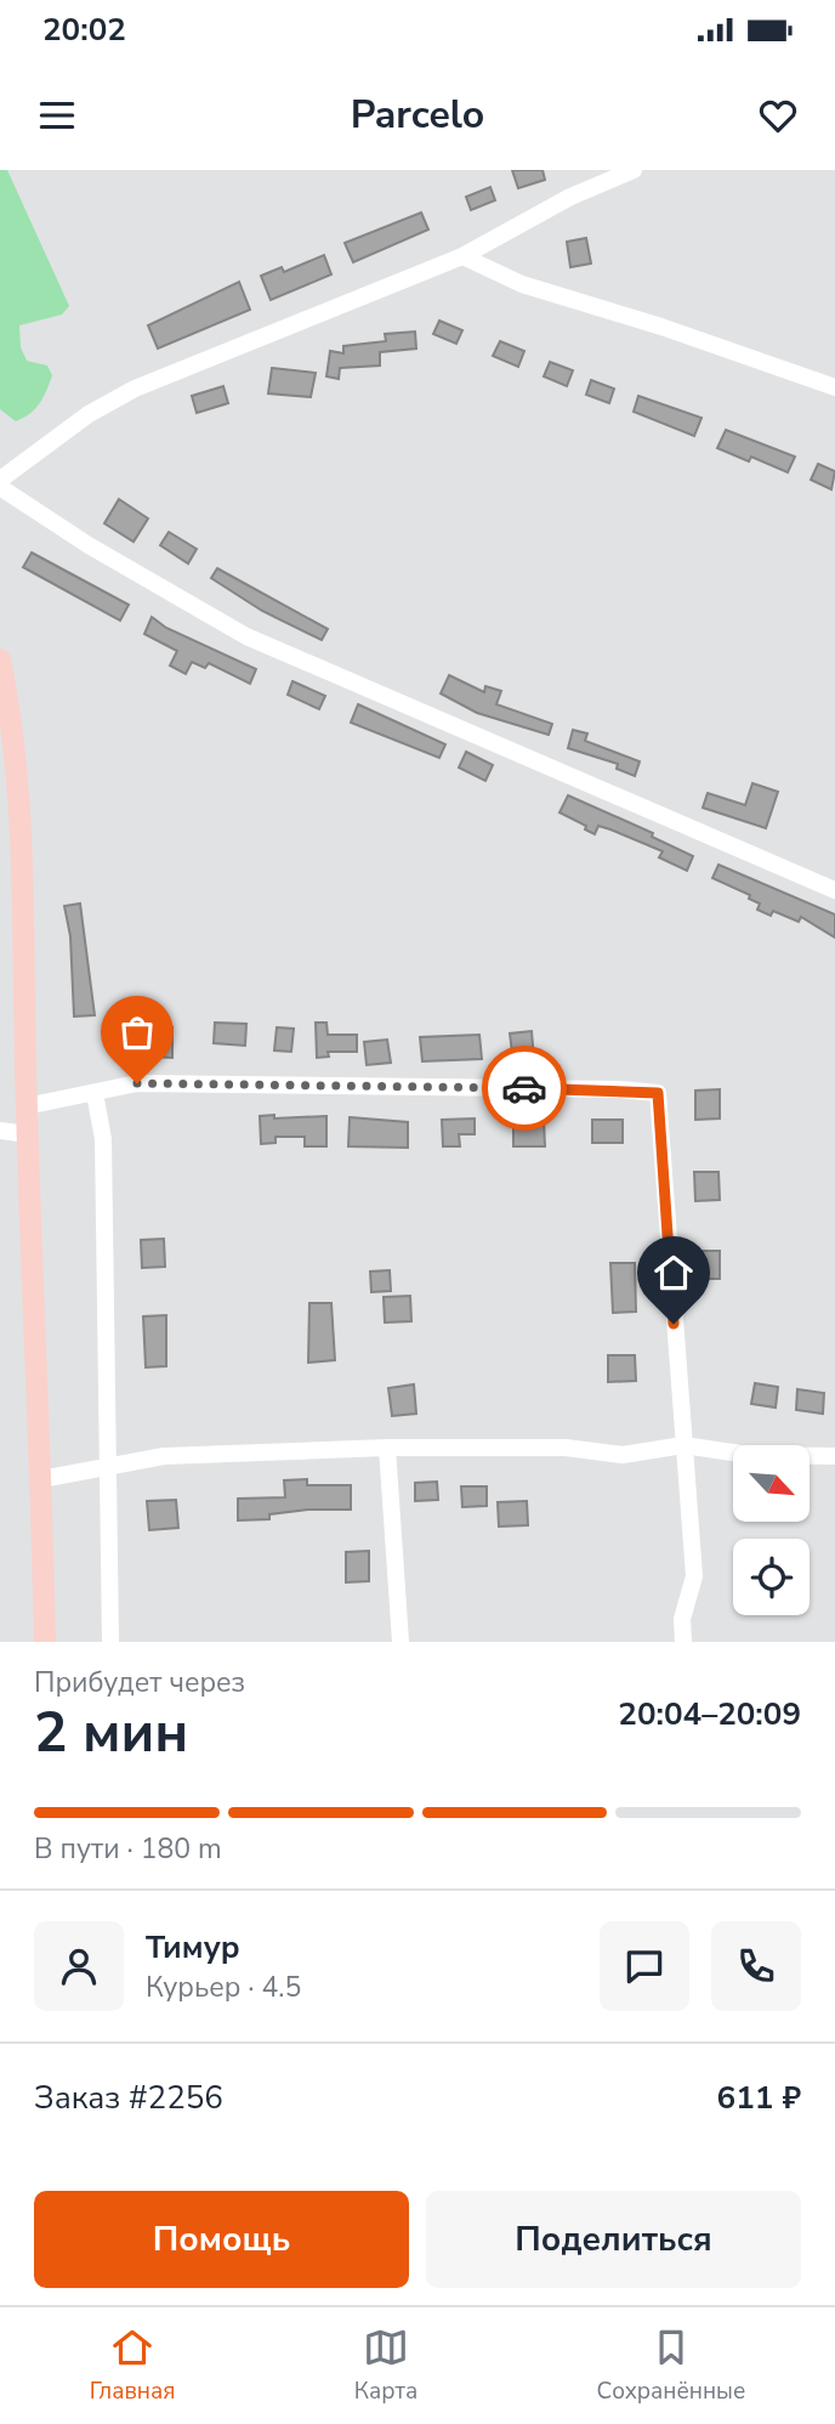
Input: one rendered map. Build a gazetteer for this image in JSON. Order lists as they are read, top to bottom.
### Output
{
  "north": "bottom right",
  "page": {
    "status": "20:02",
    "header": "Parcelo",
    "heading": ["2 мин", "Прибудет через", "20:04–20:09"],
    "panel": [
      "Тимур",
      "Курьер · 4.5",
      "Заказ #2256",
      "611 ₽"
    ],
    "bar": "В пути · 180 m",
    "buttons": ["Помощь", "Поделиться"],
    "tabs": ["Главная", "Карта", "Сохранённые"]
  }
}
